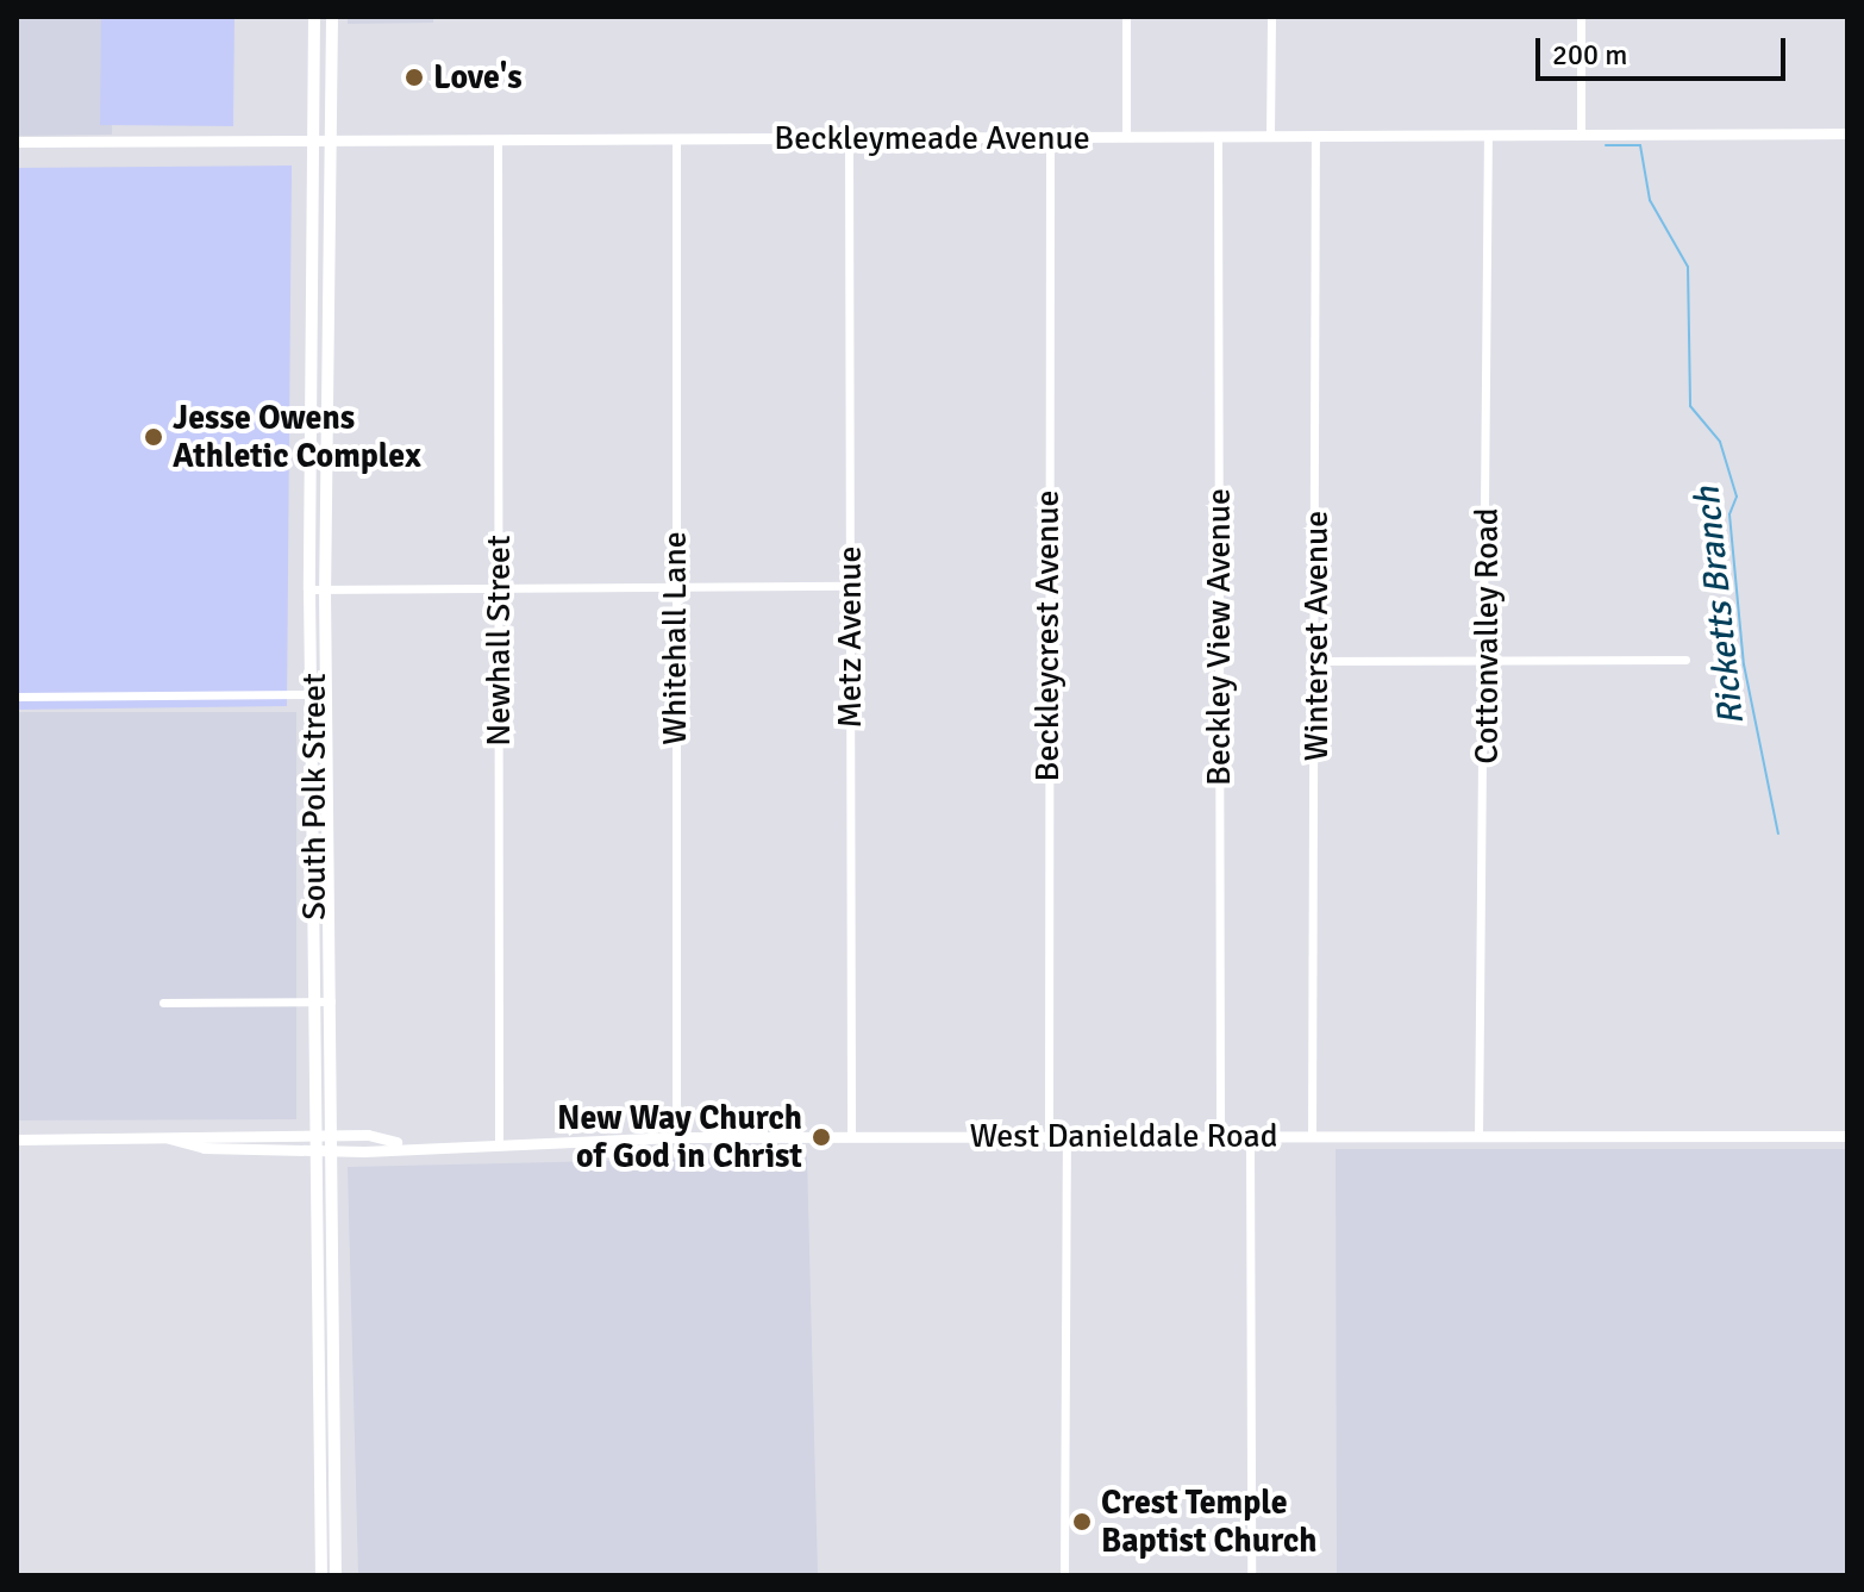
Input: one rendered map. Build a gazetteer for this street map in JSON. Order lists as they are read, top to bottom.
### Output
{
  "streets": {
    "main road": ["South Polk Street"],
    "street": [
      "Beckleymeade Avenue",
      "Beckleycrest Avenue",
      "Winterset Avenue",
      "Cottonvalley Road",
      "Metz Avenue",
      "Beckley View Avenue",
      "Whitehall Lane",
      "Newhall Street",
      "West Danieldale Road"
    ]
  },
  "crossings": [
    ["Beckleymeade Avenue", "Beckleycrest Avenue"],
    ["Beckleymeade Avenue", "Winterset Avenue"],
    ["Beckleymeade Avenue", "Cottonvalley Road"],
    ["Beckleymeade Avenue", "Metz Avenue"],
    ["Beckleymeade Avenue", "Beckley View Avenue"],
    ["Beckleymeade Avenue", "Whitehall Lane"],
    ["Beckleymeade Avenue", "Newhall Street"],
    ["Beckleymeade Avenue", "South Polk Street"],
    ["Beckleycrest Avenue", "West Danieldale Road"],
    ["Winterset Avenue", "West Danieldale Road"],
    ["Cottonvalley Road", "West Danieldale Road"],
    ["Metz Avenue", "West Danieldale Road"],
    ["Beckley View Avenue", "West Danieldale Road"],
    ["Whitehall Lane", "West Danieldale Road"],
    ["Newhall Street", "West Danieldale Road"],
    ["South Polk Street", "West Danieldale Road"]
  ],
  "water": ["Ricketts Branch"],
  "places": [
    "Love's",
    "Jesse Owens Athletic Complex",
    "New Way Church of God in Christ",
    "Crest Temple Baptist Church"
  ],
  "scale_bar": "200 m"
}
